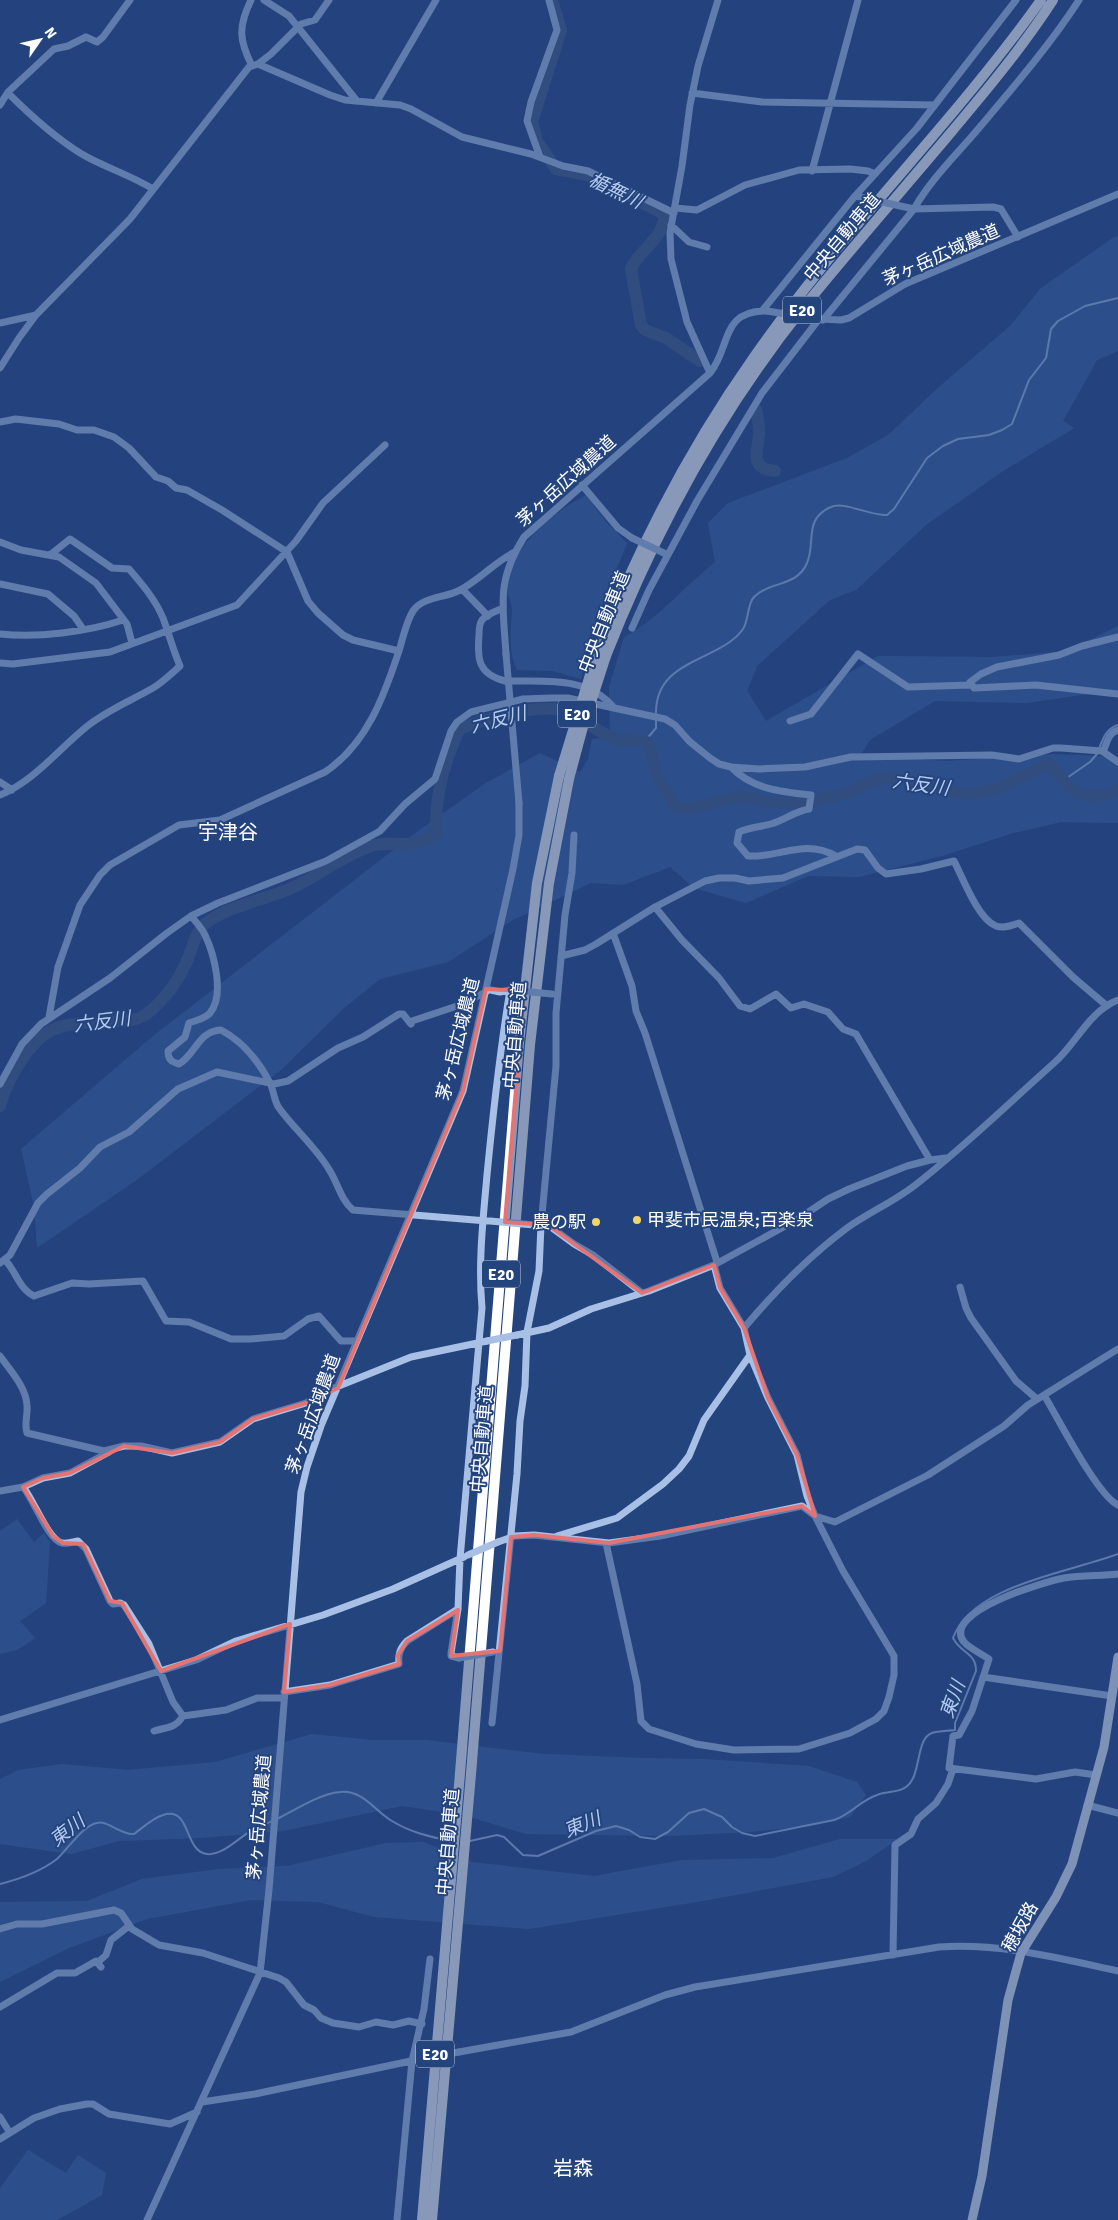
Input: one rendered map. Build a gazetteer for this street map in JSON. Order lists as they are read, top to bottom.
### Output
{
  "streets": {
    "highway": ["中央自動車道", "E20"],
    "main road": ["穂坂路"],
    "street": ["茅ヶ岳広域農道"]
  },
  "districts": ["宇津谷", "岩森"],
  "water": ["楯無川", "六反川", "東川"],
  "places": ["甲斐市民温泉;百楽泉", "農の駅"],
  "north": "top right"
}
